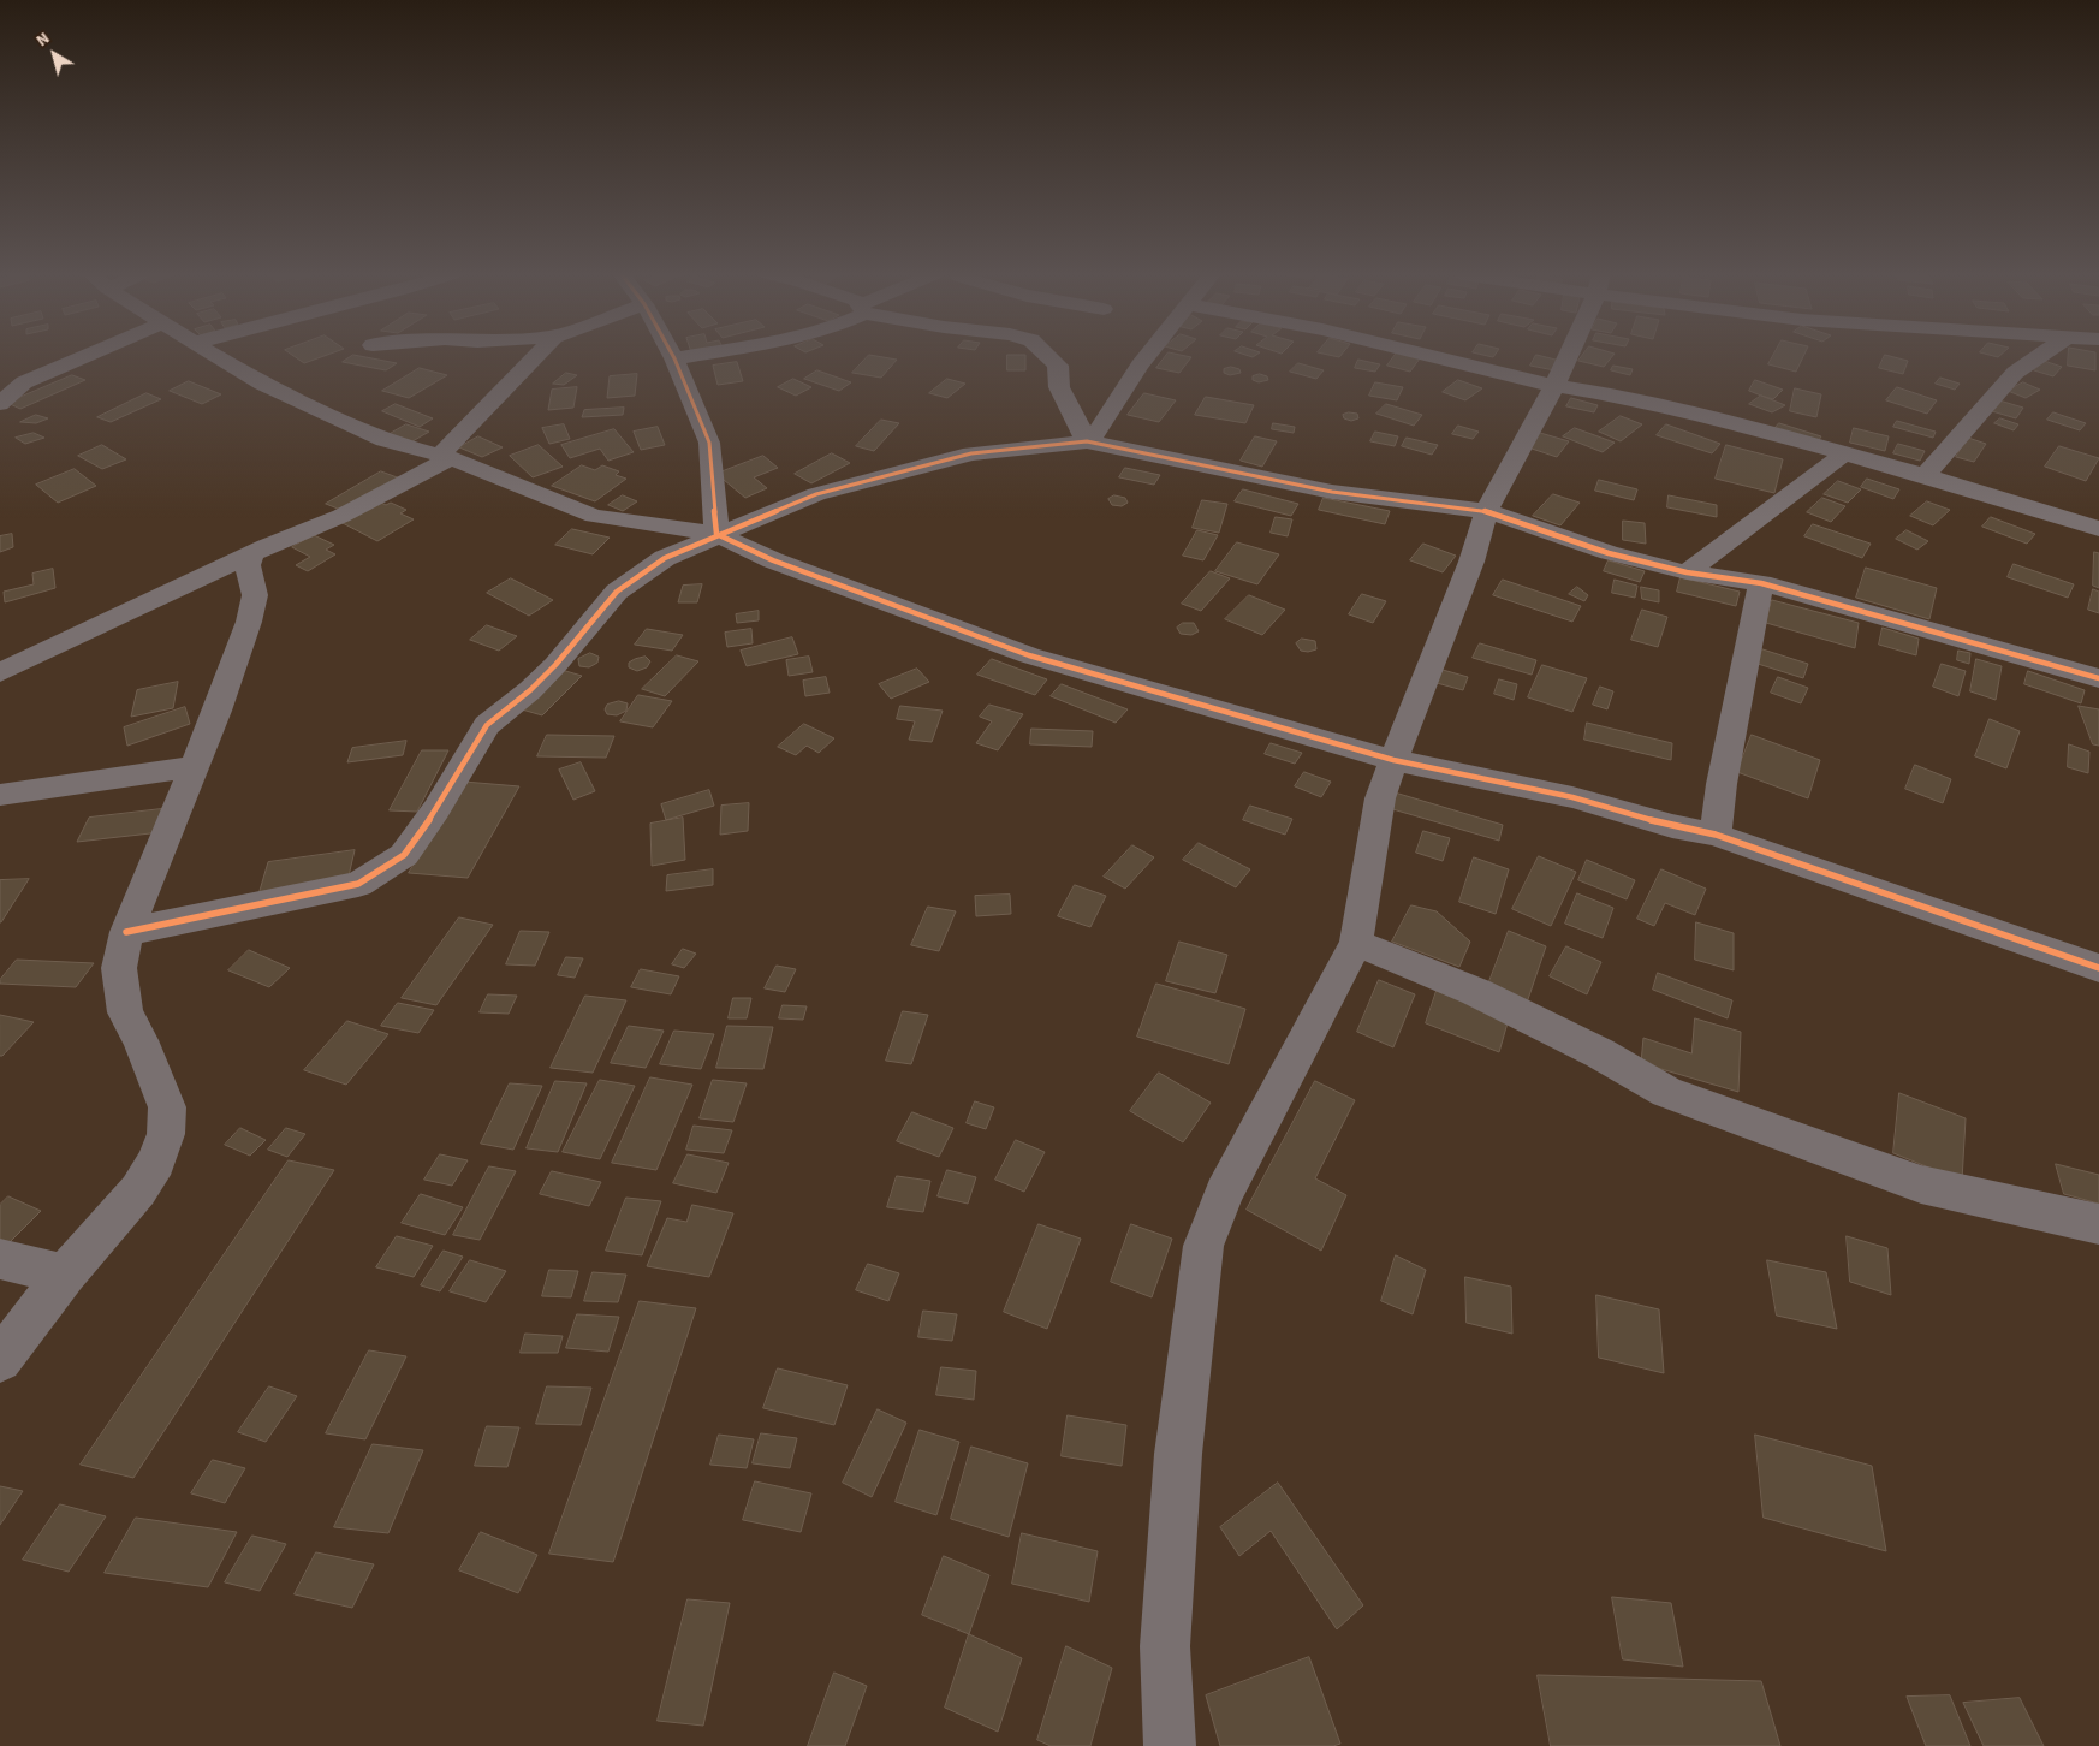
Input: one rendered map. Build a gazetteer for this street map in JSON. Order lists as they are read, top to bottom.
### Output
{
  "north": "top left"
}
